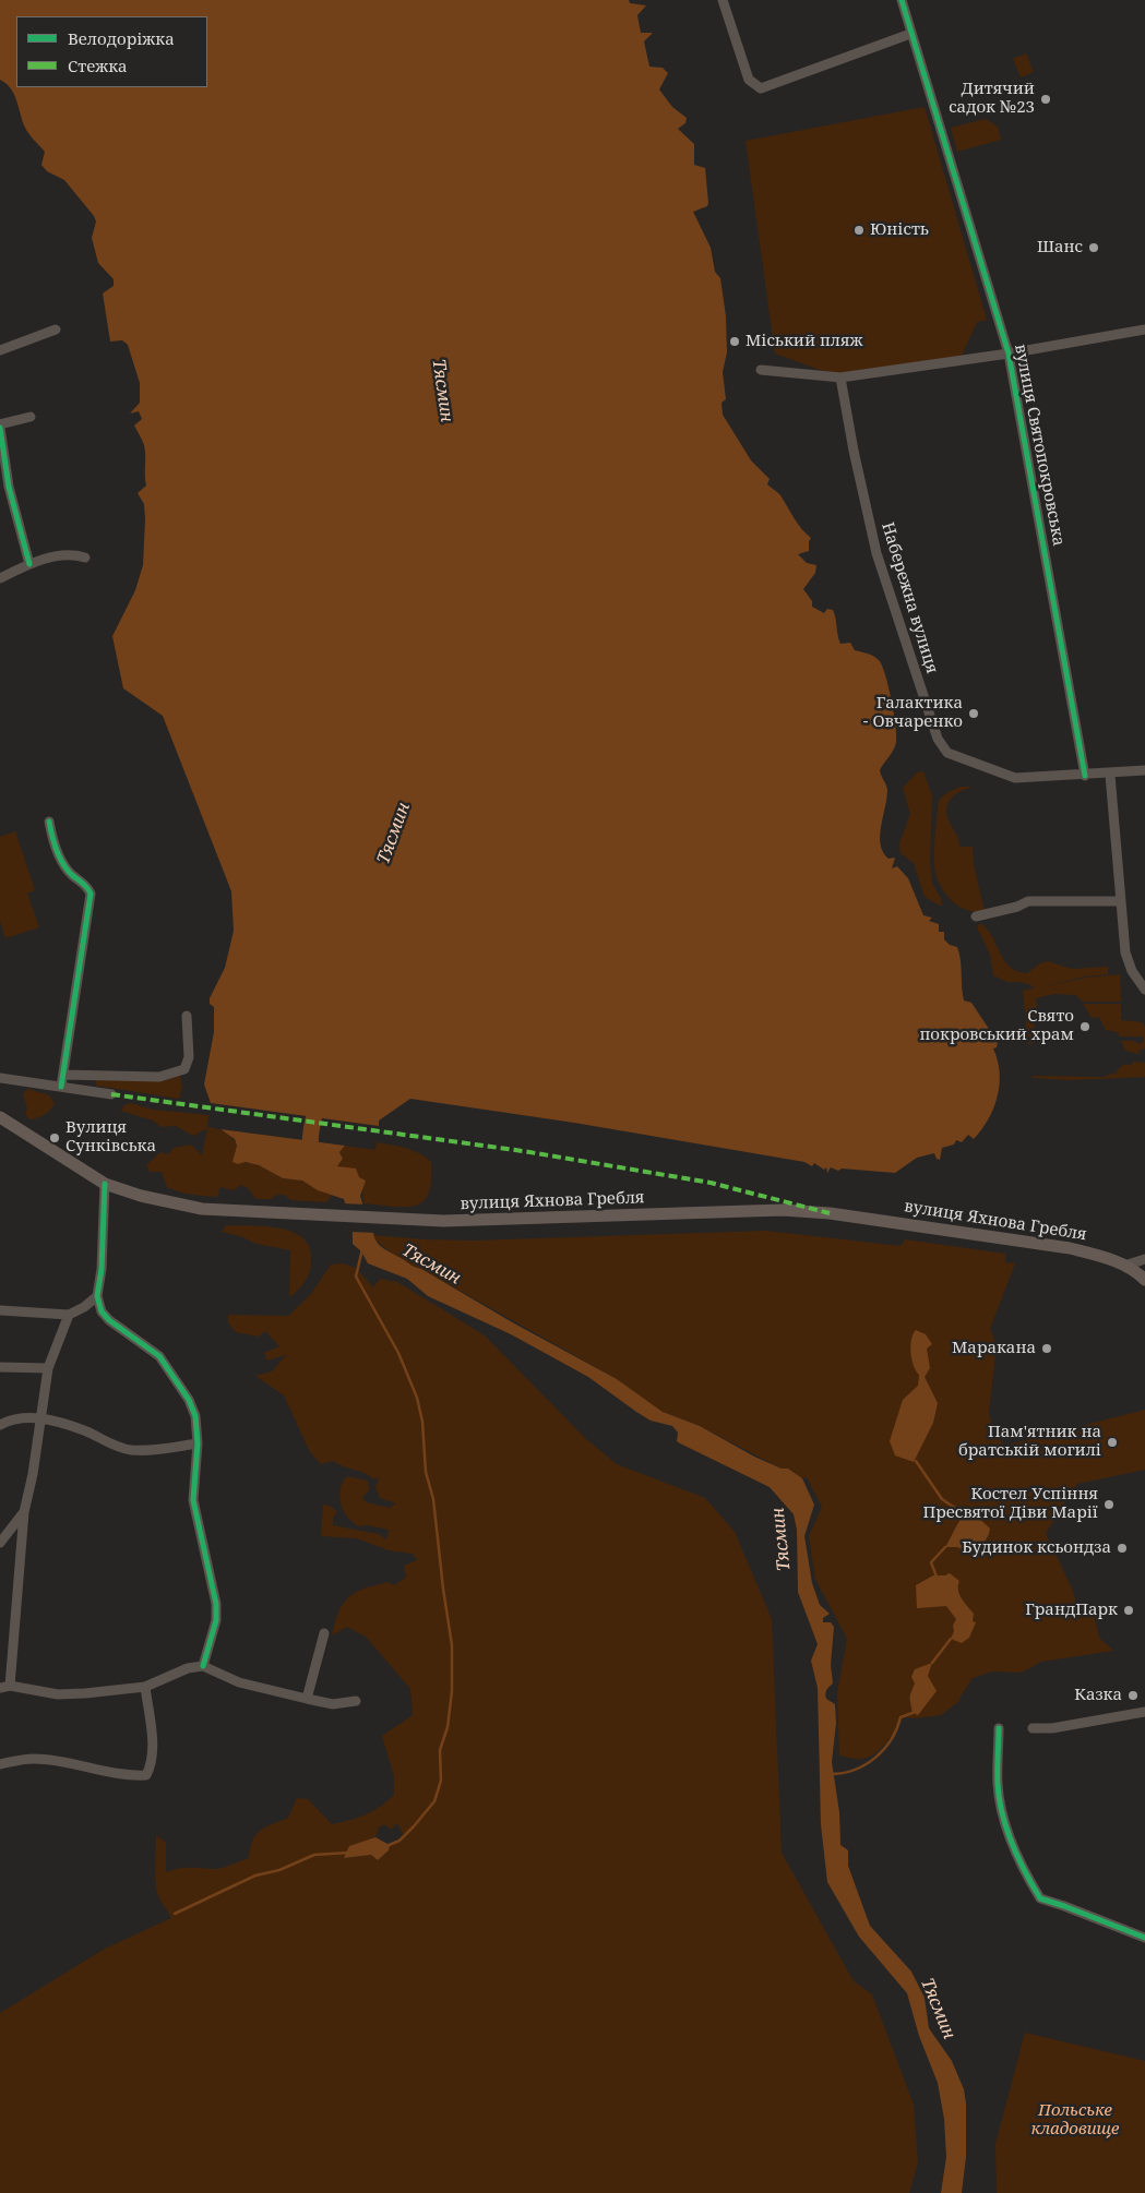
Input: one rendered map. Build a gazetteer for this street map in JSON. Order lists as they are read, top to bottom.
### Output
{
  "streets": {
    "main road": ["вулиця Яхнова Гребля"],
    "street": ["вулиця Святопокровська", "Набережна вулиця"]
  },
  "crossings": [
    ["вулиця Святопокровська", "Набережна вулиця"]
  ],
  "water": ["Тясмин"],
  "parks": ["Польське кладовище"],
  "places": [
    "Дитячий садок №23",
    "Юність",
    "Шанс",
    "Міський пляж",
    "Галактика - Овчаренко",
    "Свято покровський храм",
    "Вулиця Сунківська",
    "Маракана",
    "Пам'ятник на братській могилі",
    "Костел Успіння Пресвятої Діви Марії",
    "Будинок ксьондза",
    "ГрандПарк",
    "Казка"
  ],
  "legend": ["Велодоріжка", "Стежка"]
}
